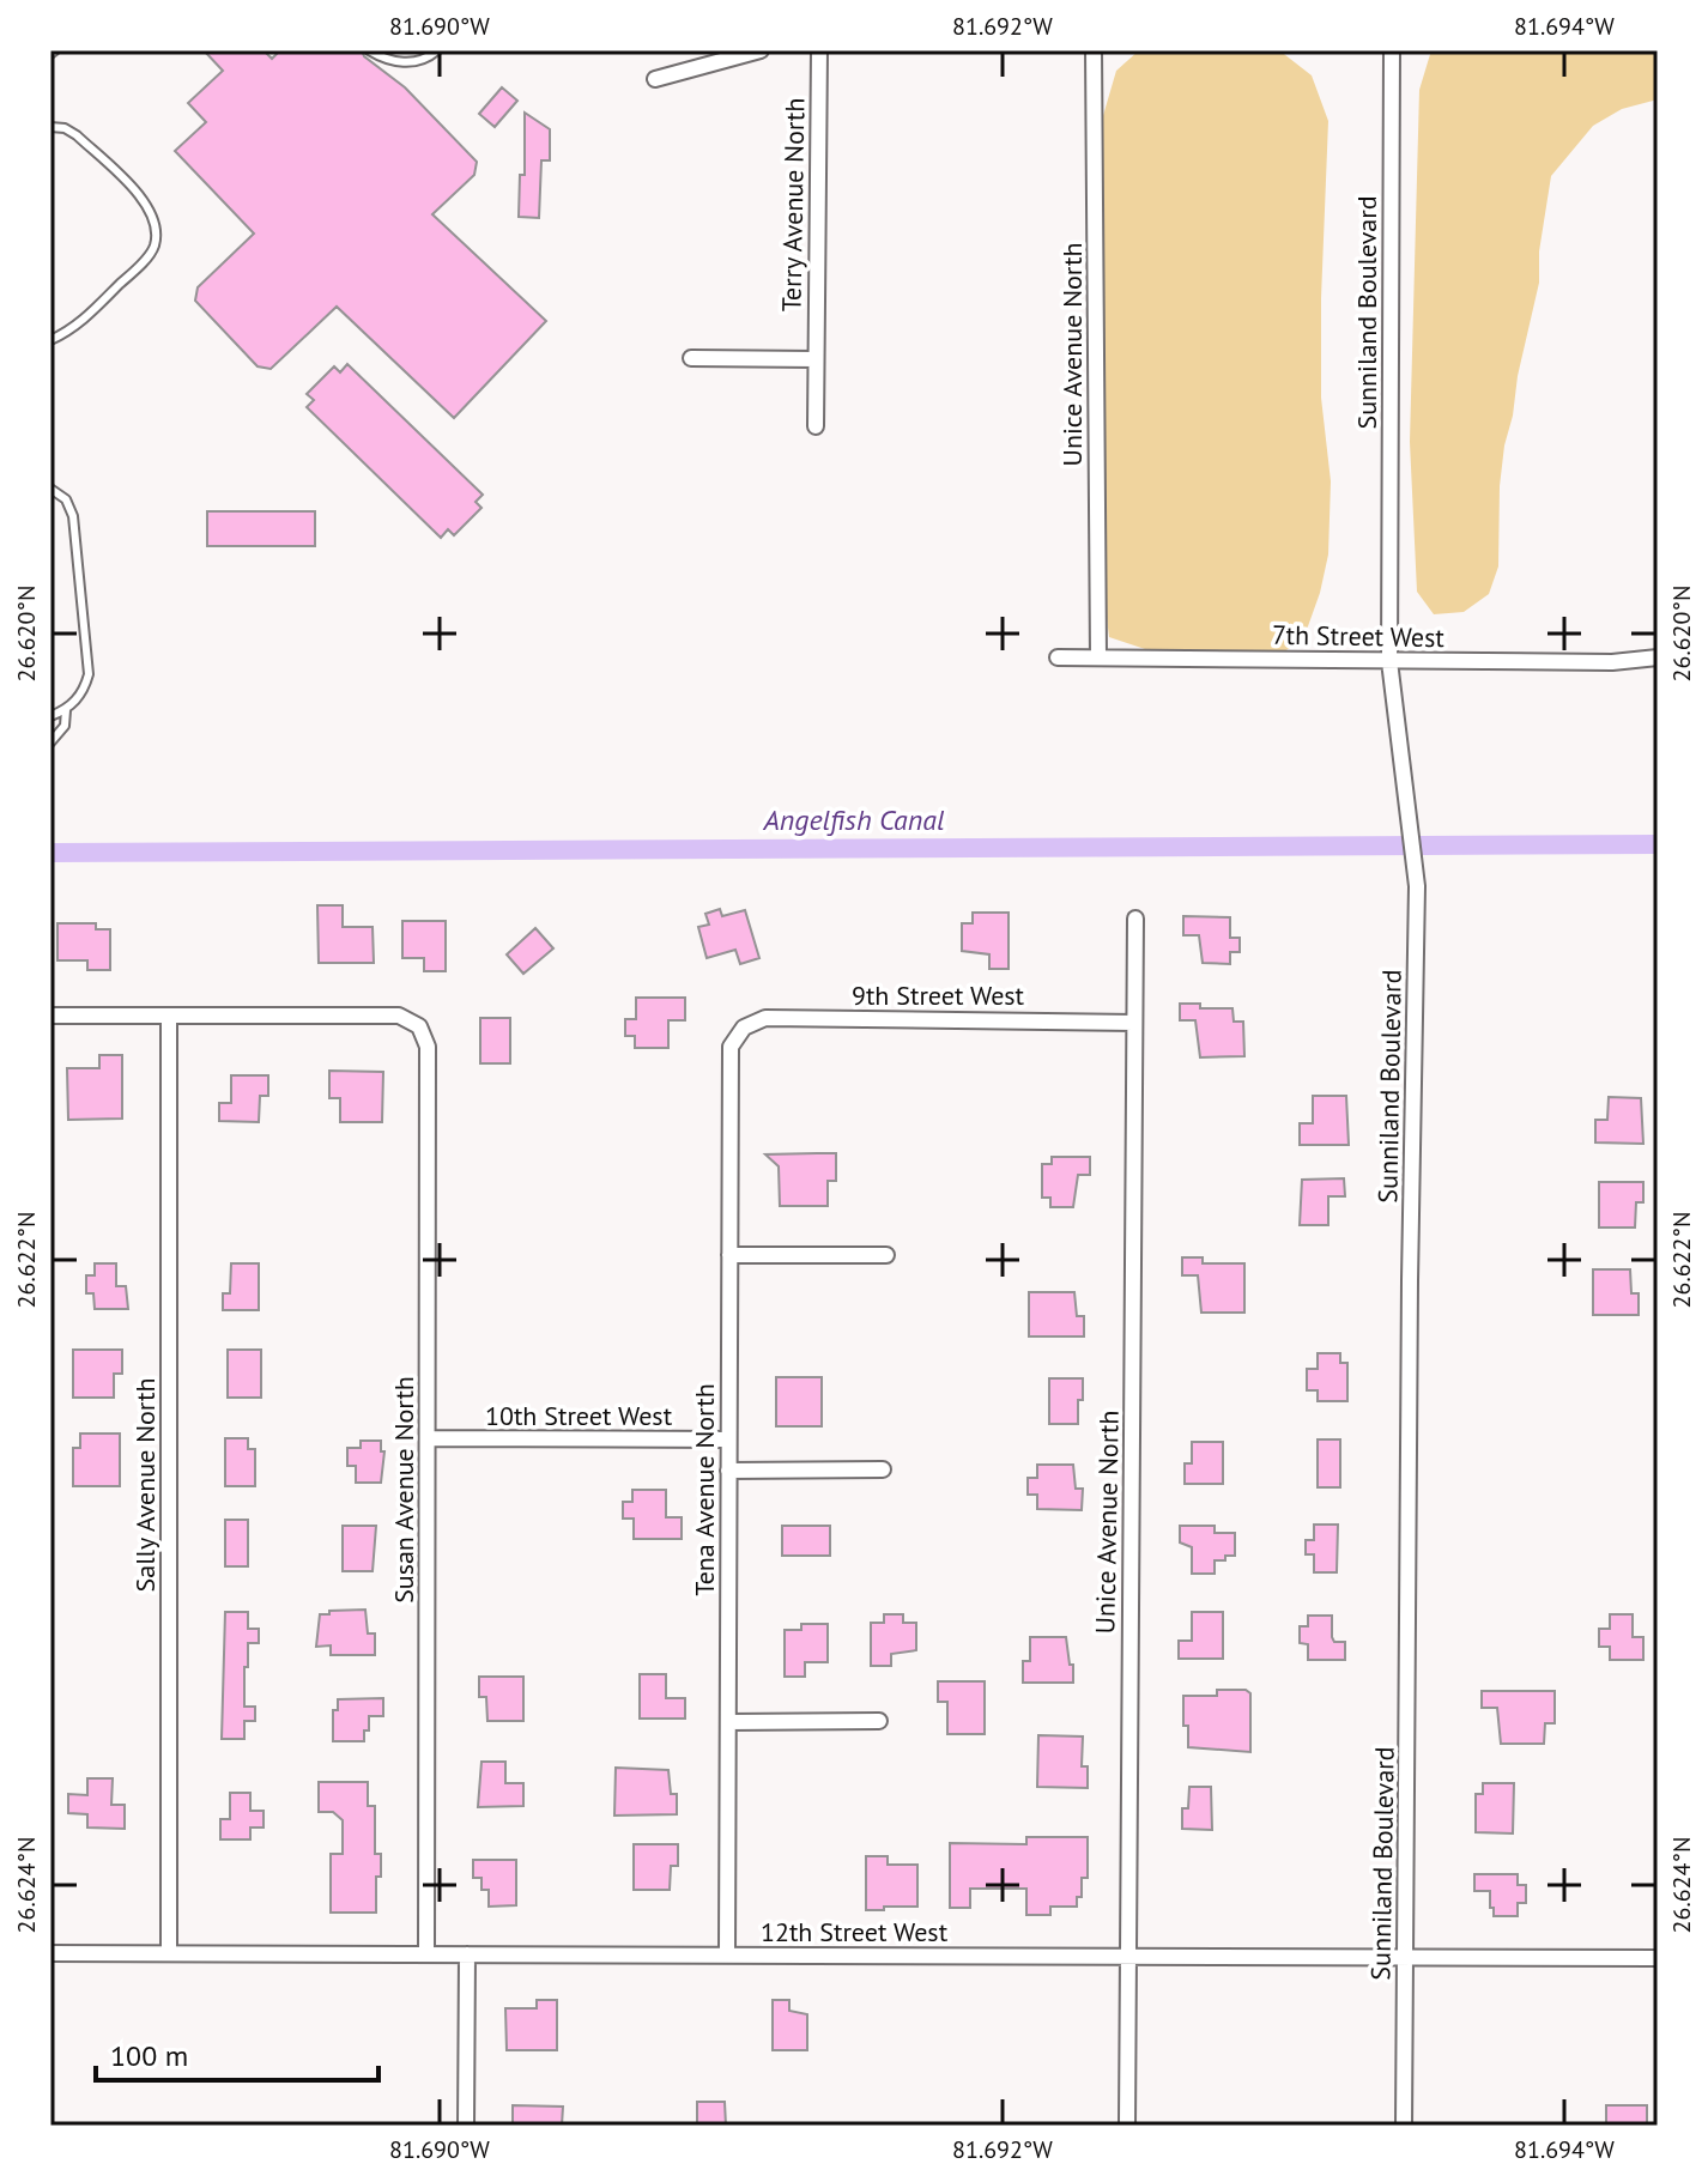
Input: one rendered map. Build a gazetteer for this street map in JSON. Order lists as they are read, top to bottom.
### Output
{
  "streets": {
    "street": [
      "Terry Avenue North",
      "Sunniland Boulevard",
      "Unice Avenue North",
      "7th Street West",
      "9th Street West",
      "10th Street West",
      "Sally Avenue North",
      "Susan Avenue North",
      "Tena Avenue North",
      "12th Street West"
    ]
  },
  "crossings": [
    ["Sunniland Boulevard", "7th Street West"],
    ["Sunniland Boulevard", "12th Street West"],
    ["Unice Avenue North", "7th Street West"],
    ["Unice Avenue North", "9th Street West"],
    ["Unice Avenue North", "12th Street West"],
    ["9th Street West", "Tena Avenue North"],
    ["10th Street West", "Susan Avenue North"],
    ["10th Street West", "Tena Avenue North"],
    ["Sally Avenue North", "Susan Avenue North"],
    ["Sally Avenue North", "12th Street West"],
    ["Susan Avenue North", "12th Street West"],
    ["Tena Avenue North", "12th Street West"]
  ],
  "water": ["Angelfish Canal"],
  "scale_bar": "100 m",
  "coordinates": [
    "81.690°W",
    "81.692°W",
    "81.694°W",
    "26.620°N",
    "26.622°N",
    "26.624°N"
  ]
}
